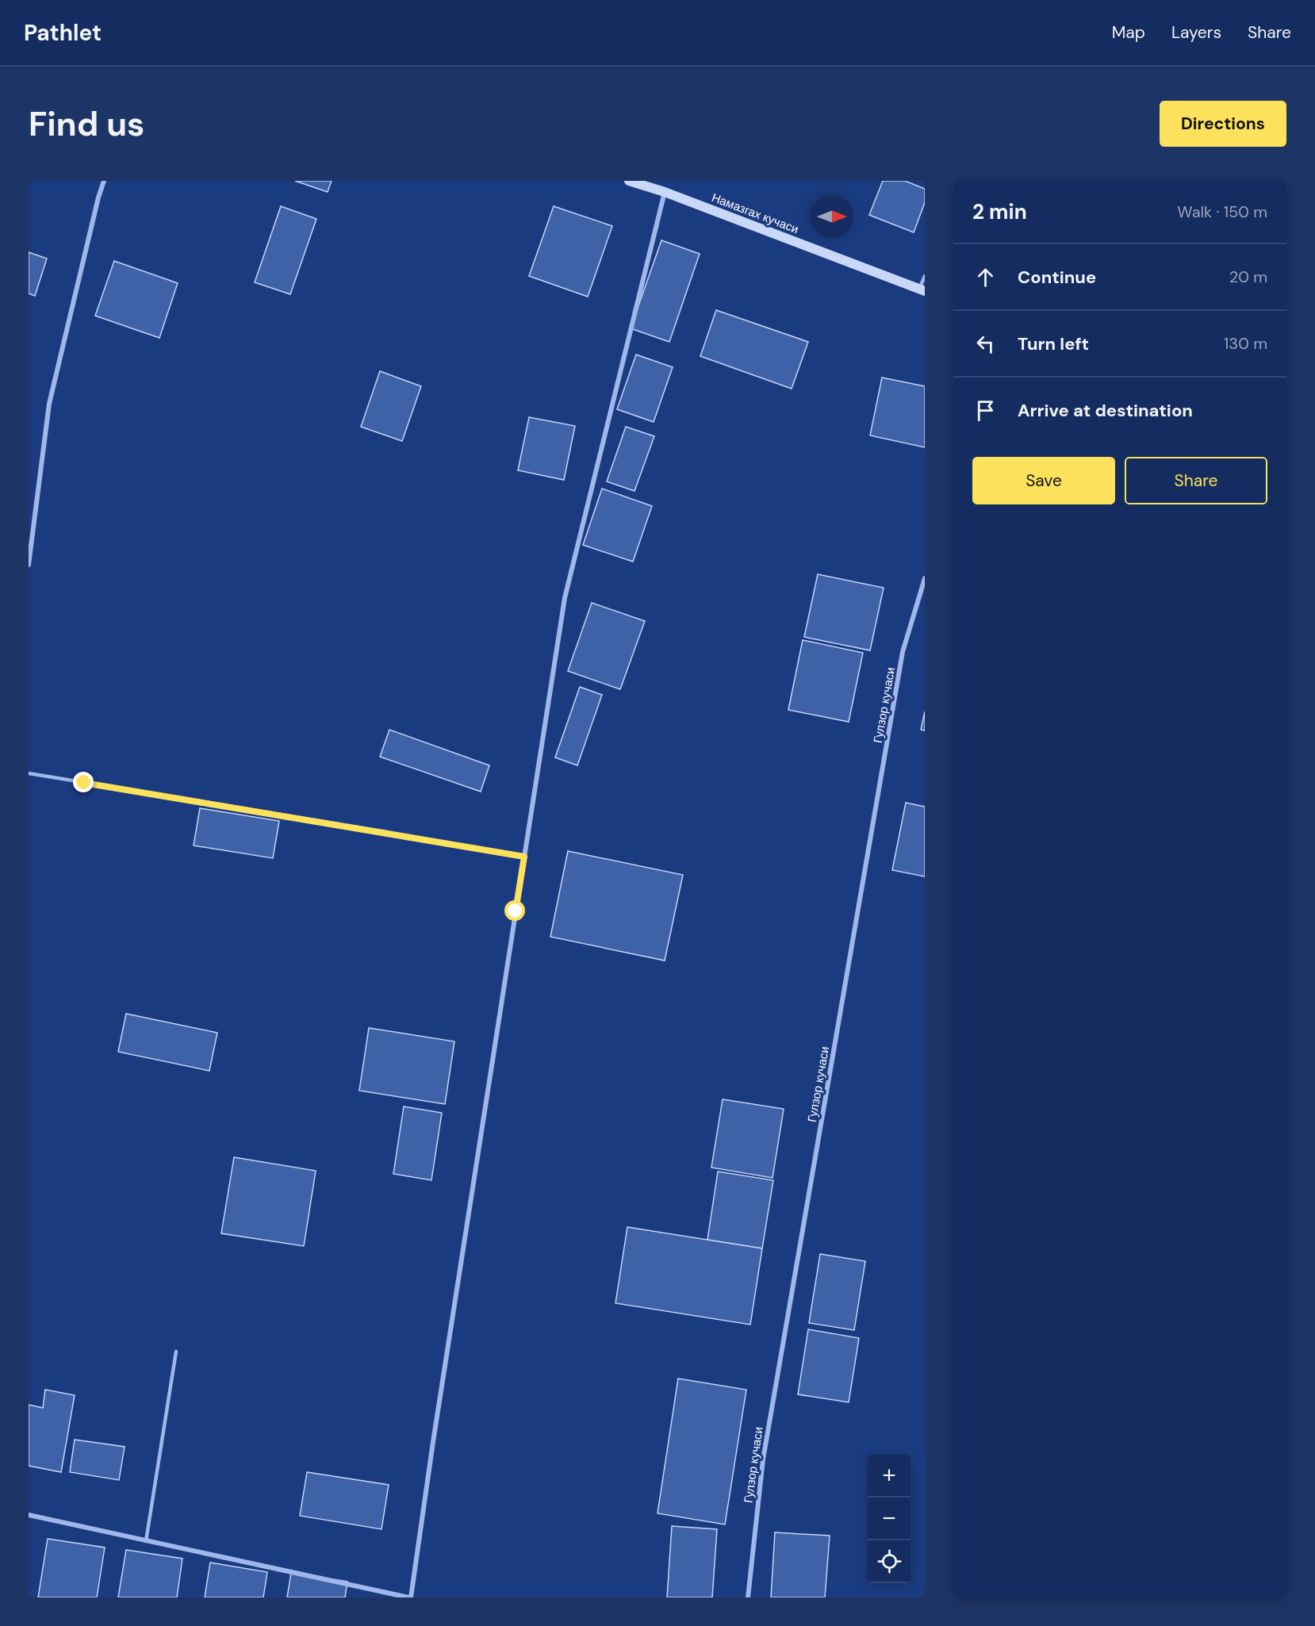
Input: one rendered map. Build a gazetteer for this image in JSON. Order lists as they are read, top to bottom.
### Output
{
  "streets": {
    "street": ["Намазгах кучаси", "Гулзор кучаси"]
  },
  "north": "right",
  "page": {
    "header": "Pathlet",
    "nav": ["Map", "Layers", "Share"],
    "buttons": [
      "Directions",
      ["Save", "Share"]
    ],
    "title": "Find us",
    "heading": ["2 min", "Walk · 150 m"],
    "list": [
      ["Continue", "20 m"],
      ["Turn left", "130 m"],
      "Arrive at destination"
    ],
    "map_buttons": ["+", "−"]
  }
}
